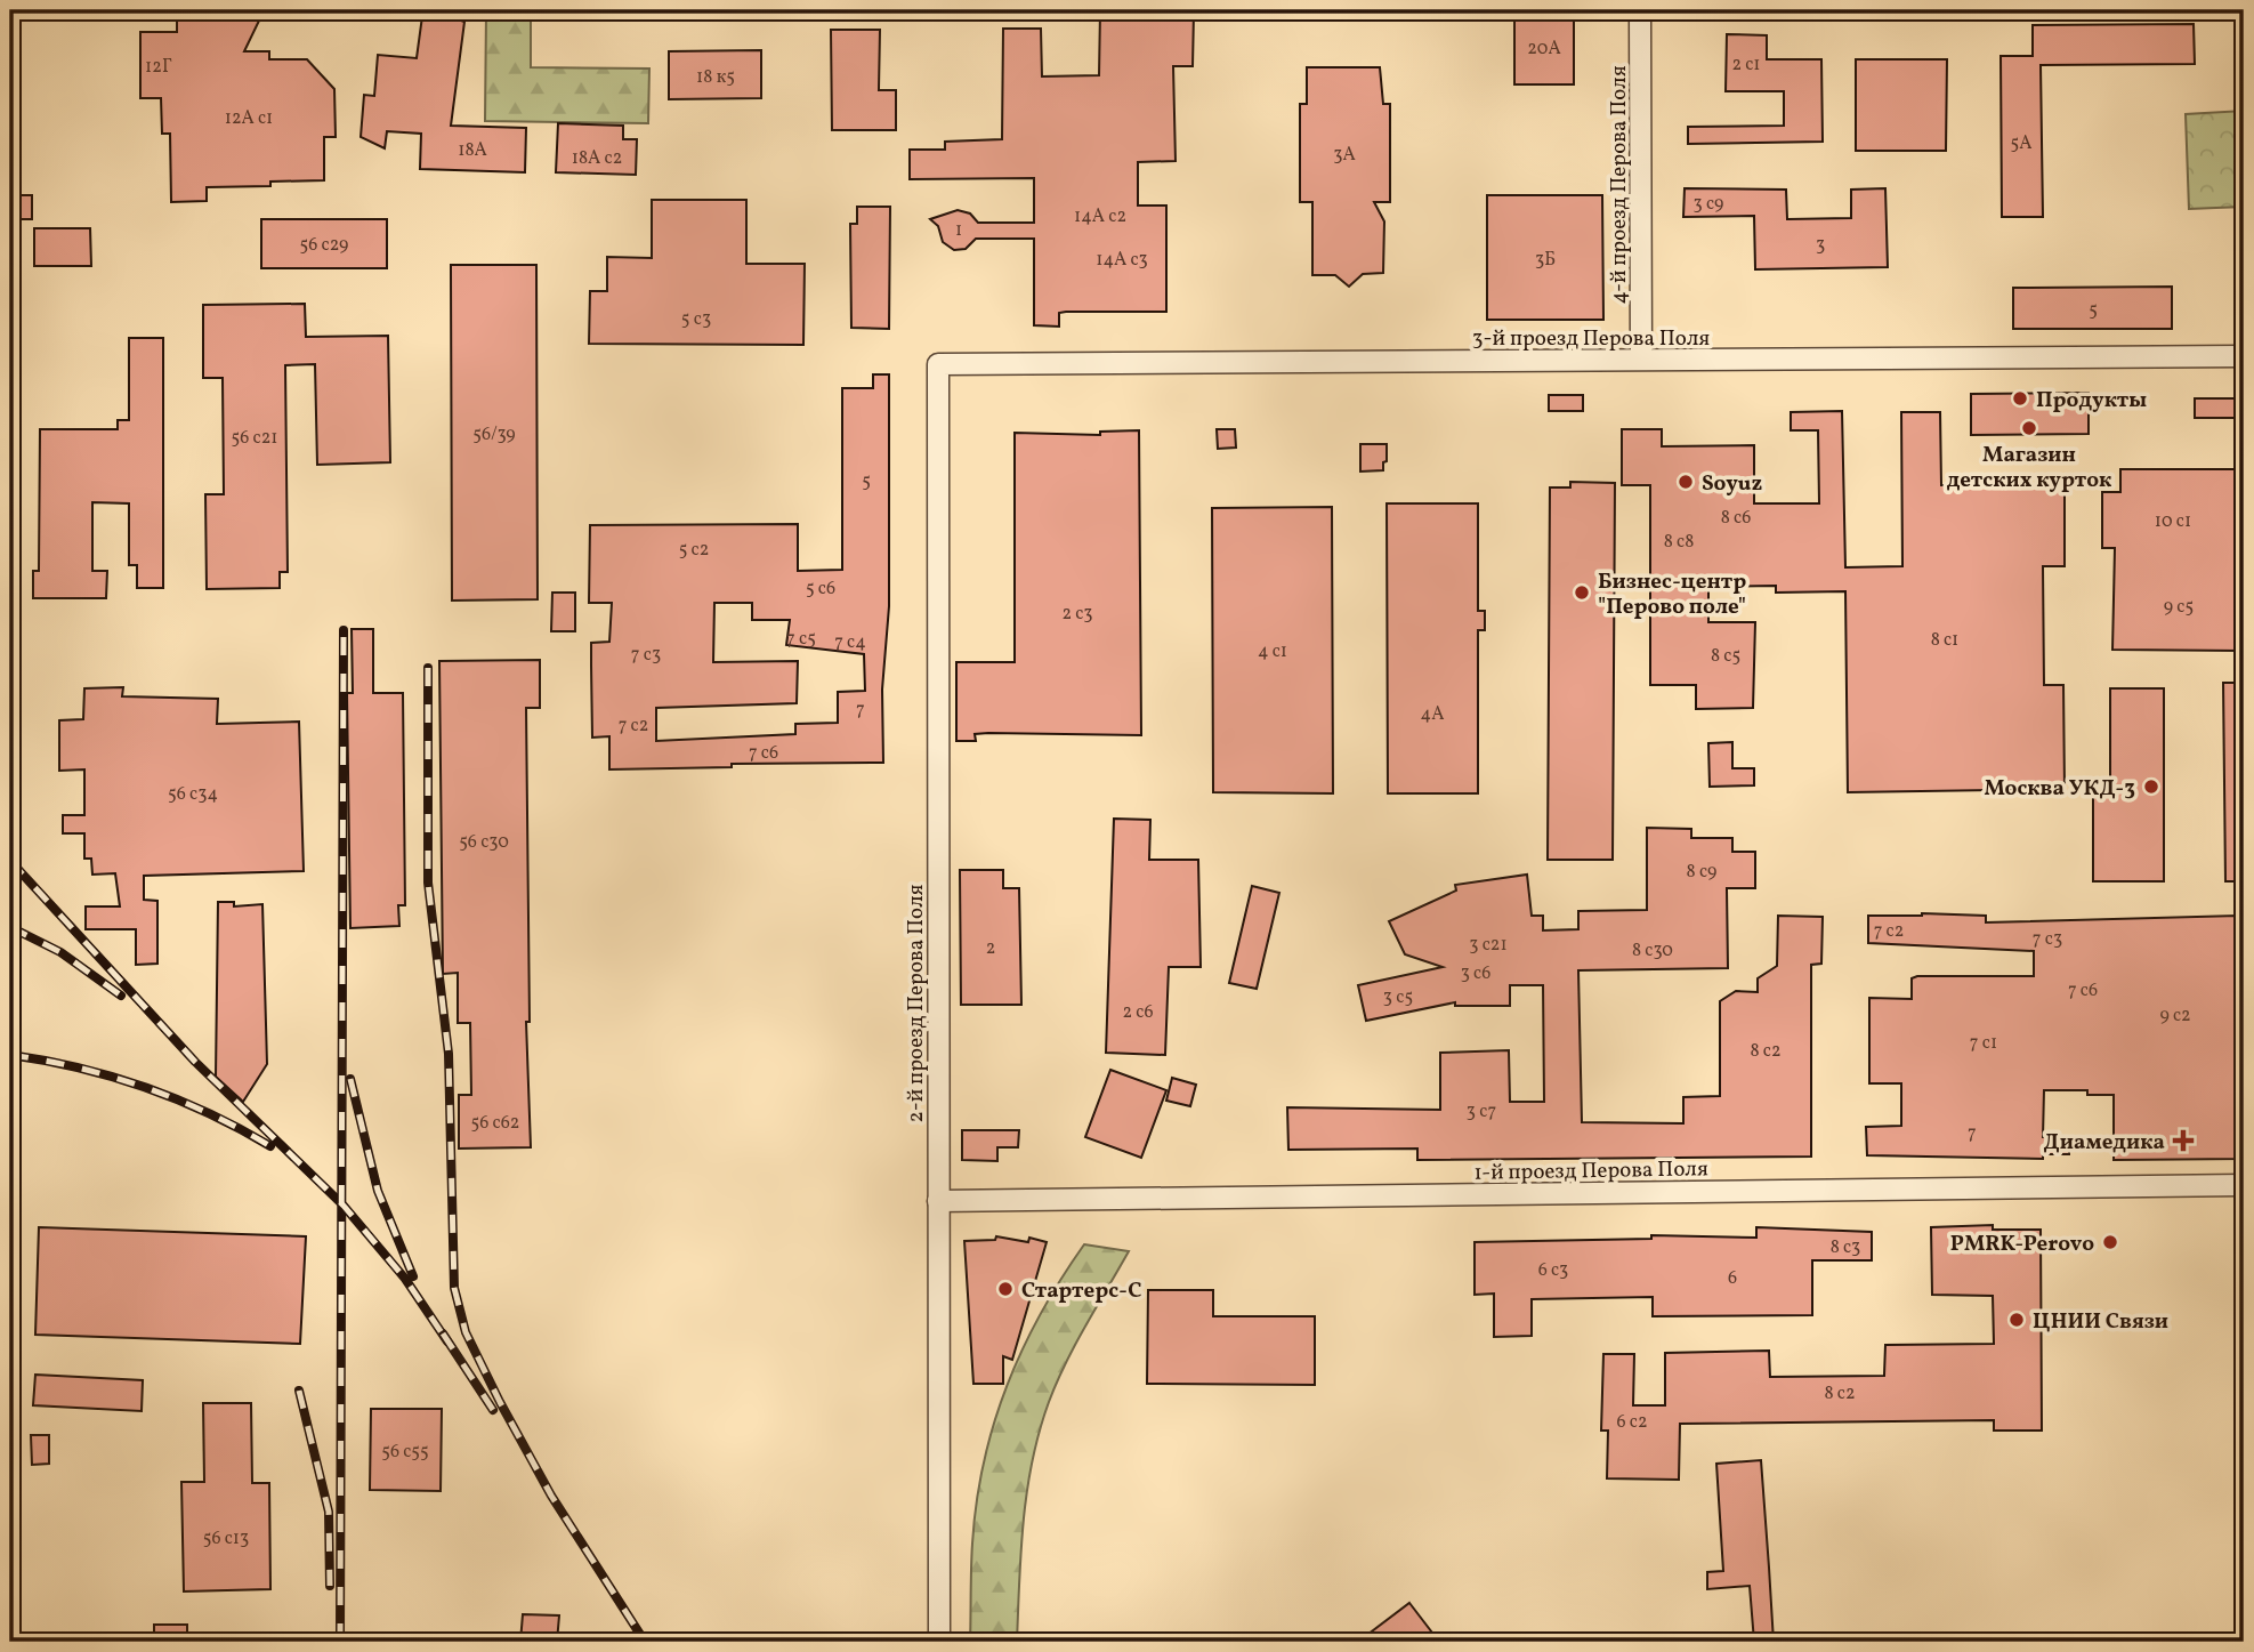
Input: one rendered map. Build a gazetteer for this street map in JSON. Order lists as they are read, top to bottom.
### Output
{
  "streets": {
    "street": [
      "4-й проезд Перова Поля",
      "3-й проезд Перова Поля",
      "2-й проезд Перова Поля",
      "1-й проезд Перова Поля"
    ]
  },
  "crossings": [
    ["4-й проезд Перова Поля", "3-й проезд Перова Поля"],
    ["3-й проезд Перова Поля", "2-й проезд Перова Поля"],
    ["2-й проезд Перова Поля", "1-й проезд Перова Поля"]
  ],
  "places": {
    "other": [
      "Продукты",
      "Магазин детских курток",
      "Soyuz",
      "Бизнес-центр \"Перово поле\"",
      "Москва УКД-3",
      "PMRK-Perovo",
      "Стартерс-С",
      "ЦНИИ Связи"
    ],
    "health": ["Диамедика"]
  },
  "house_numbers": [
    "20А",
    "2 с1",
    "12Г",
    "18 к5",
    "12А с1",
    "5А",
    "18А",
    "3А",
    "18А с2",
    "3 с9",
    "14А с2",
    "1",
    "56 с29",
    "3",
    "14А с3",
    "3Б",
    "5",
    "5 с3",
    "56/39",
    "56 с21",
    "5",
    "8 с6",
    "10 с1",
    "8 с8",
    "5 с2",
    "5 с6",
    "9 с5",
    "2 с3",
    "7 с5",
    "8 с1",
    "7 с4",
    "4 с1",
    "7 с3",
    "8 с5",
    "7",
    "4А",
    "7 с2",
    "7 с6",
    "56 с34",
    "56 с30",
    "8 с9",
    "7 с2",
    "7 с3",
    "3 с21",
    "2",
    "8 с30",
    "3 с6",
    "7 с6",
    "3 с5",
    "2 с6",
    "9 с2",
    "7 с1",
    "8 с2",
    "3 с7",
    "56 с62",
    "7",
    "8 с3",
    "6 с3",
    "6",
    "8 с2",
    "6 с2",
    "56 с55",
    "56 с13"
  ]
}
